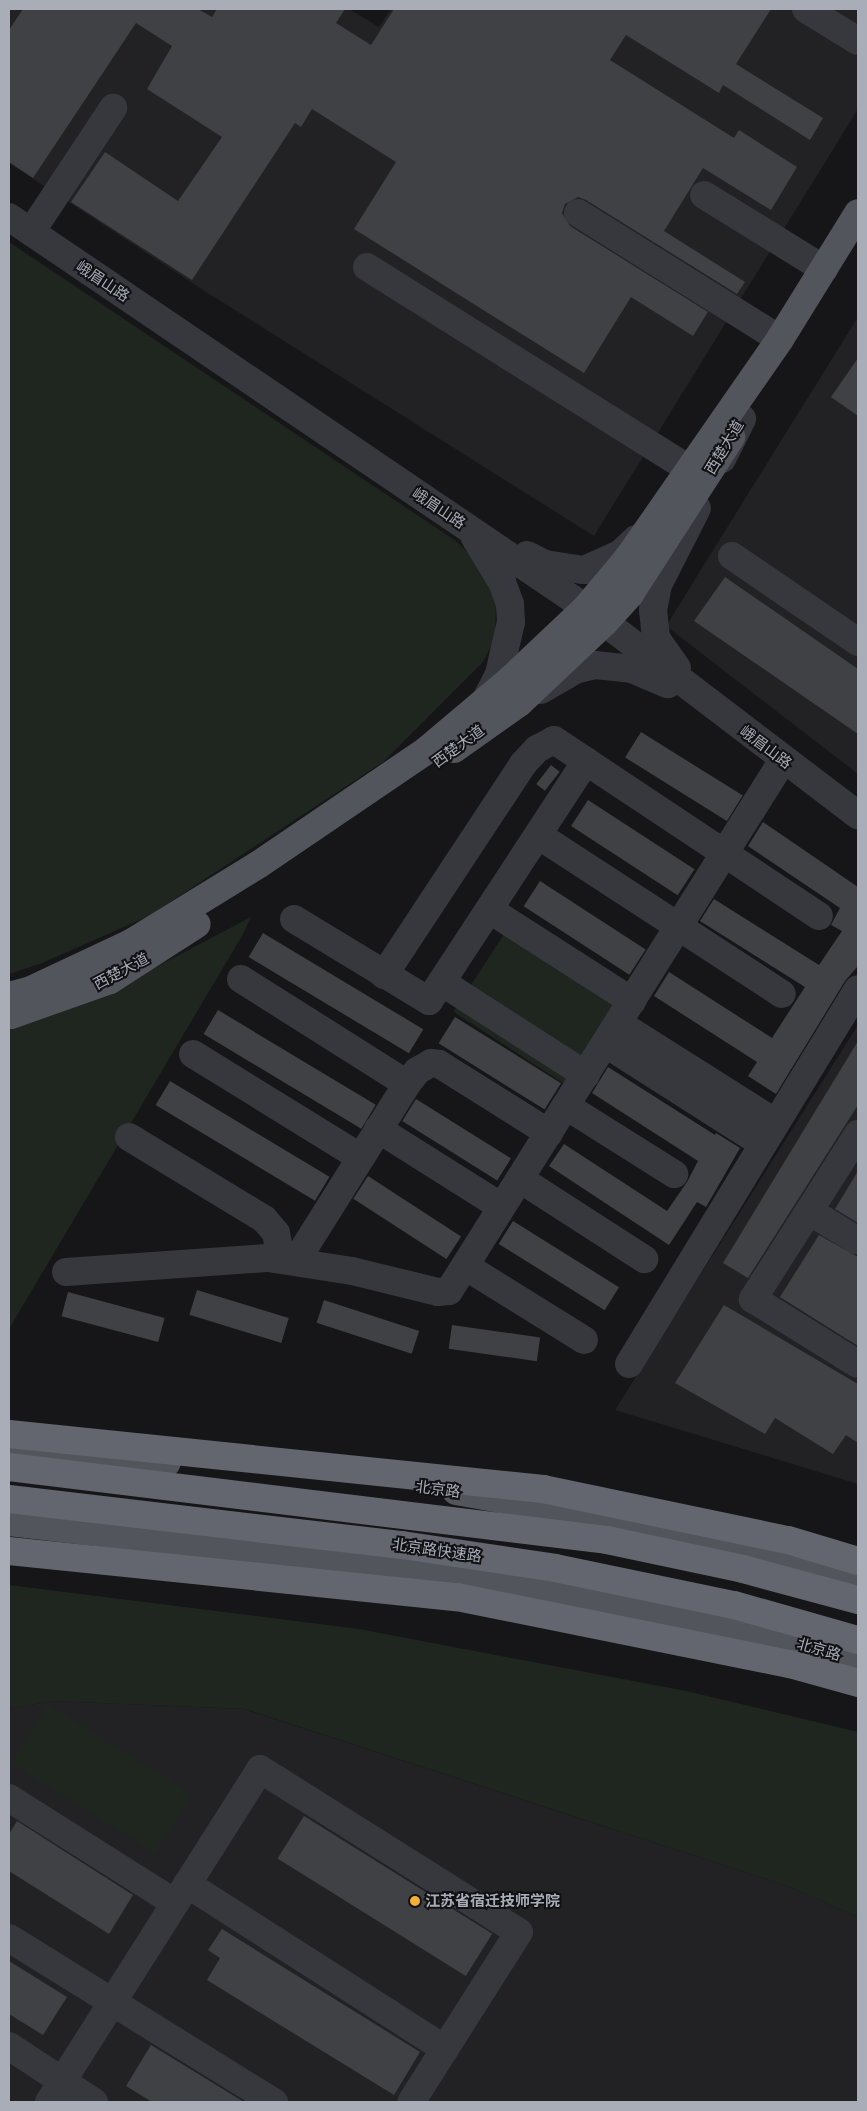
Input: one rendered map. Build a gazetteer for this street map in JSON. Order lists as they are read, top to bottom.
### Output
{
  "streets": {
    "highway": ["北京路快速路"],
    "main road": ["西楚大道", "北京路"],
    "street": ["峨眉山路"]
  },
  "crossings": [
    ["峨眉山路", "西楚大道"]
  ],
  "places": ["江苏省宿迁技师学院"]
}
